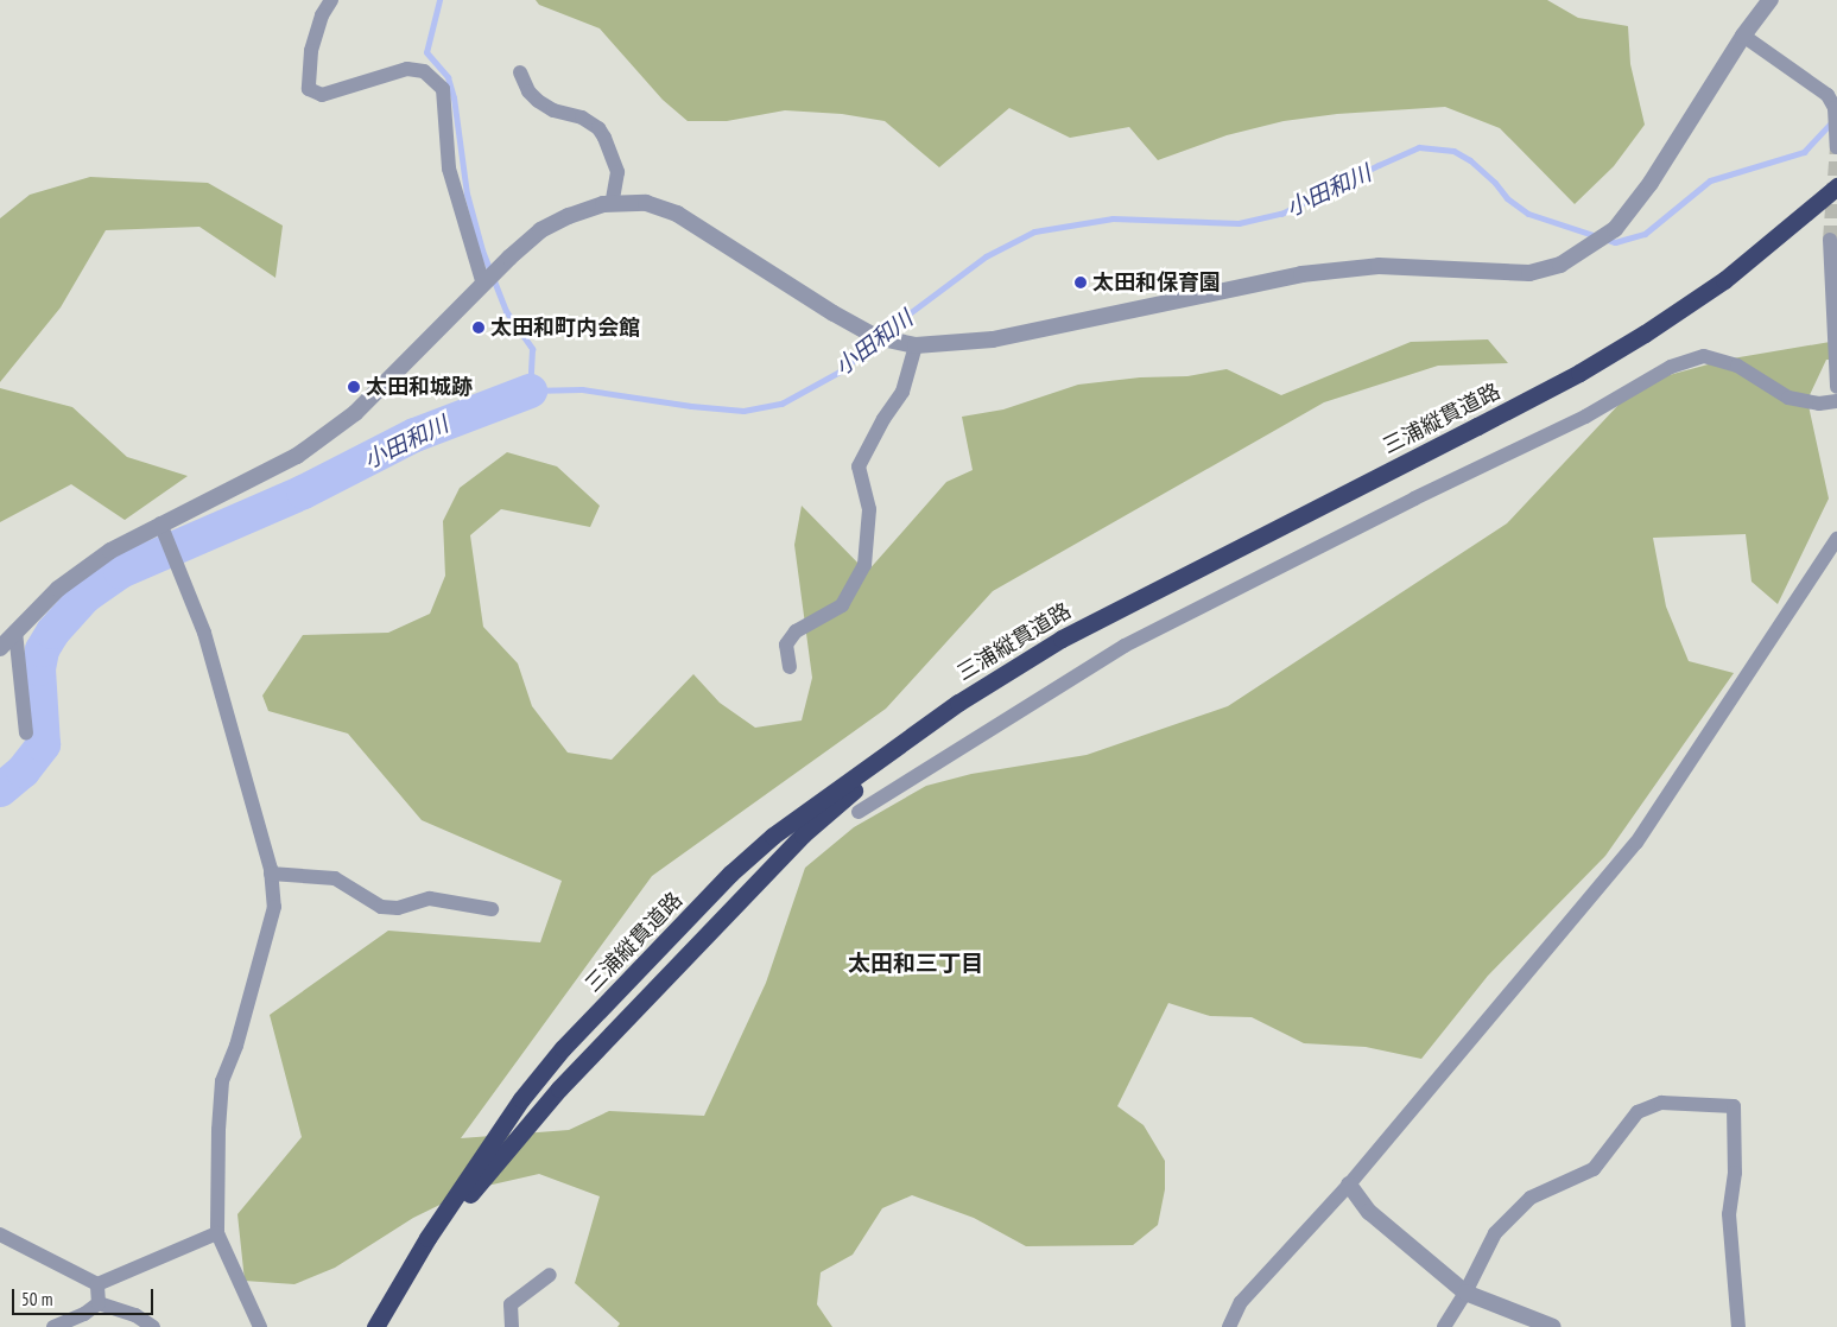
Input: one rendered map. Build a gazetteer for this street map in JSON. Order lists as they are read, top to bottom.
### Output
{
  "streets": {
    "highway": ["三浦縦貫道路"]
  },
  "districts": ["太田和三丁目"],
  "water": ["小田和川"],
  "places": ["太田和保育園", "太田和町内会館", "太田和城跡"],
  "scale_bar": "50 m"
}
